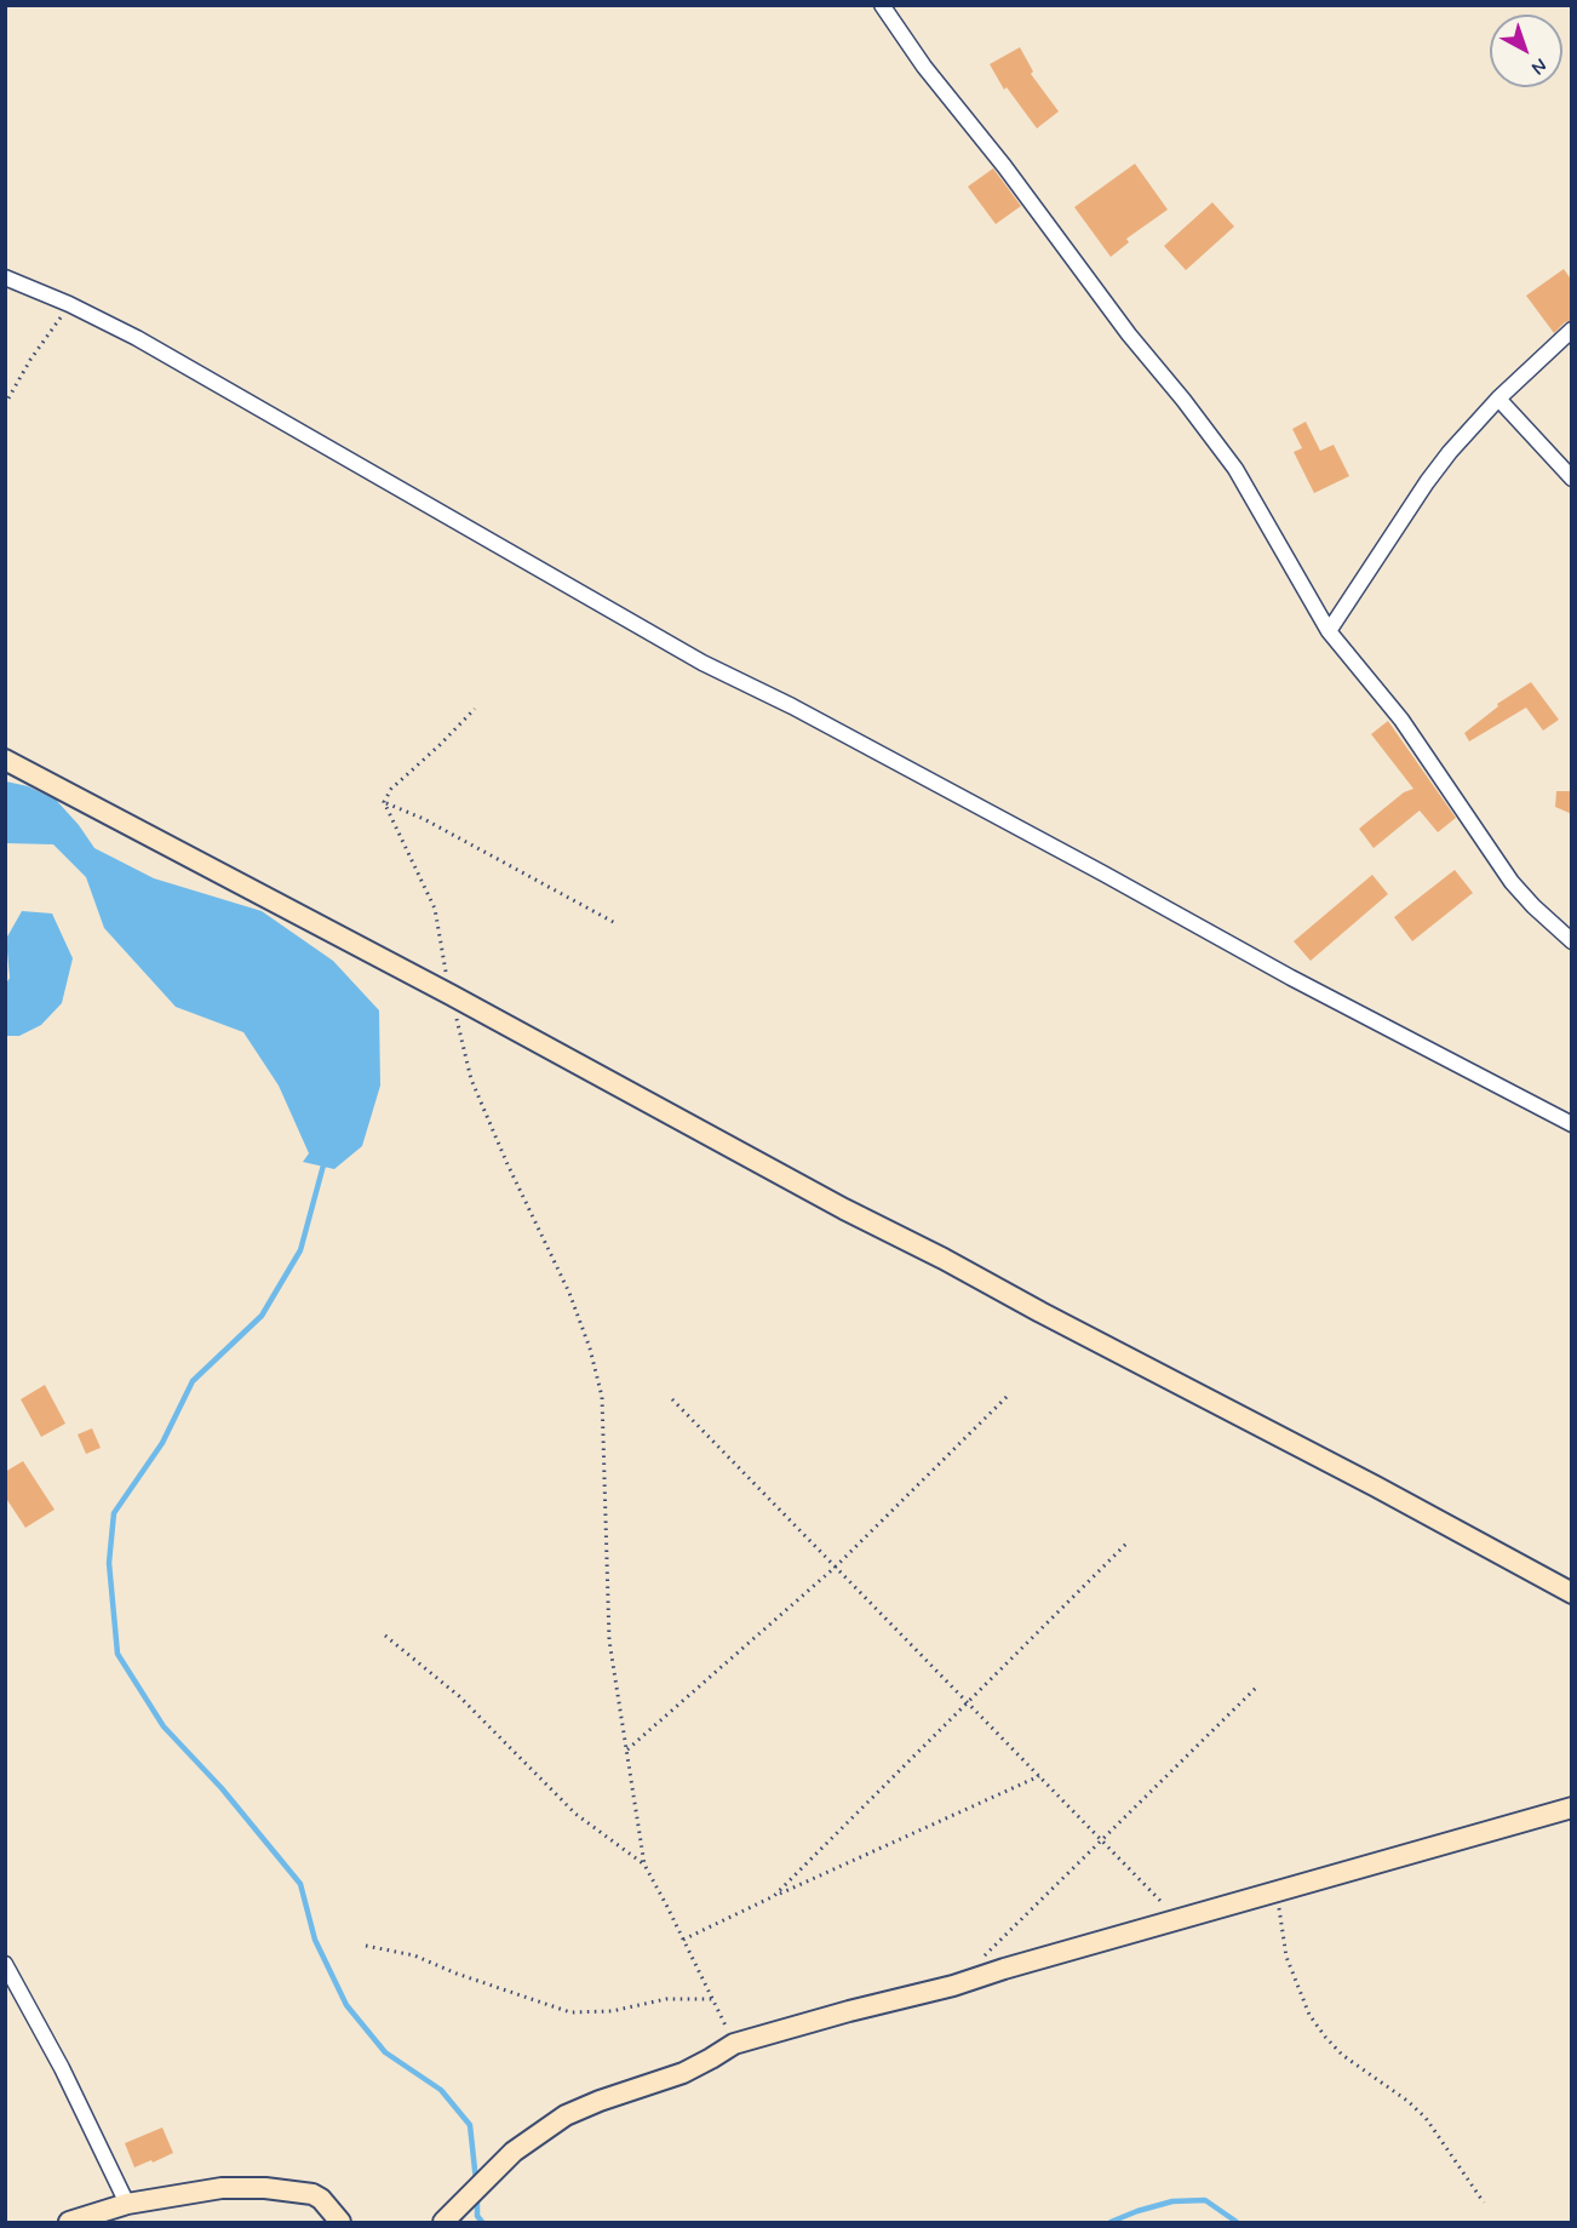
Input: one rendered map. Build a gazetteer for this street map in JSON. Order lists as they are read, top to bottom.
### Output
{
  "north": "bottom right"
}
